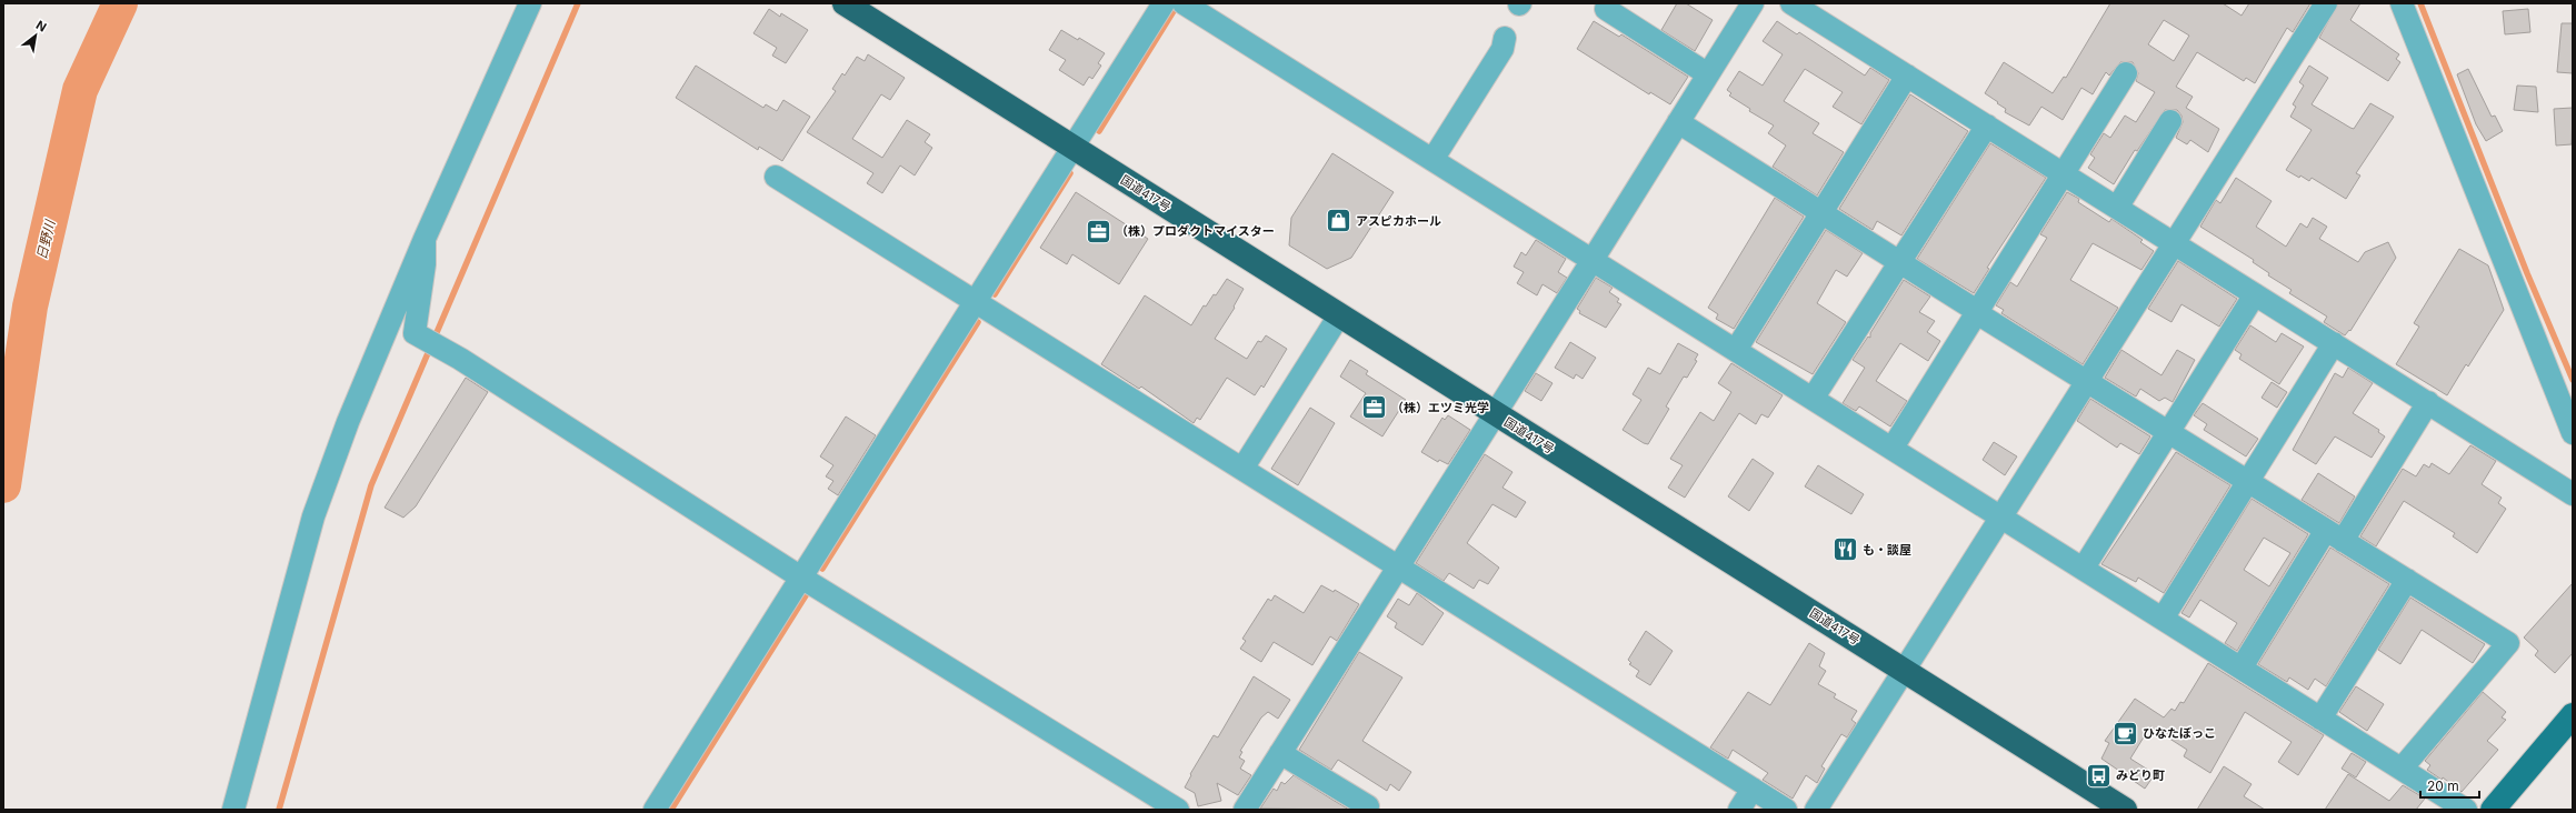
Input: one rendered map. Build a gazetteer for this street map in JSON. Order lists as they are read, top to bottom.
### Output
{
  "streets": {
    "highway": ["国道417号"]
  },
  "water": ["日野川"],
  "places": {
    "shop": ["アスピカホール"],
    "office": ["（株）プロダクトマイスター", "（株）エツミ光学"],
    "restaurant": ["も・談屋"],
    "cafe": ["ひなたぼっこ"],
    "bus stop": ["みどり町"]
  },
  "scale_bar": "20 m",
  "north": "top right"
}
